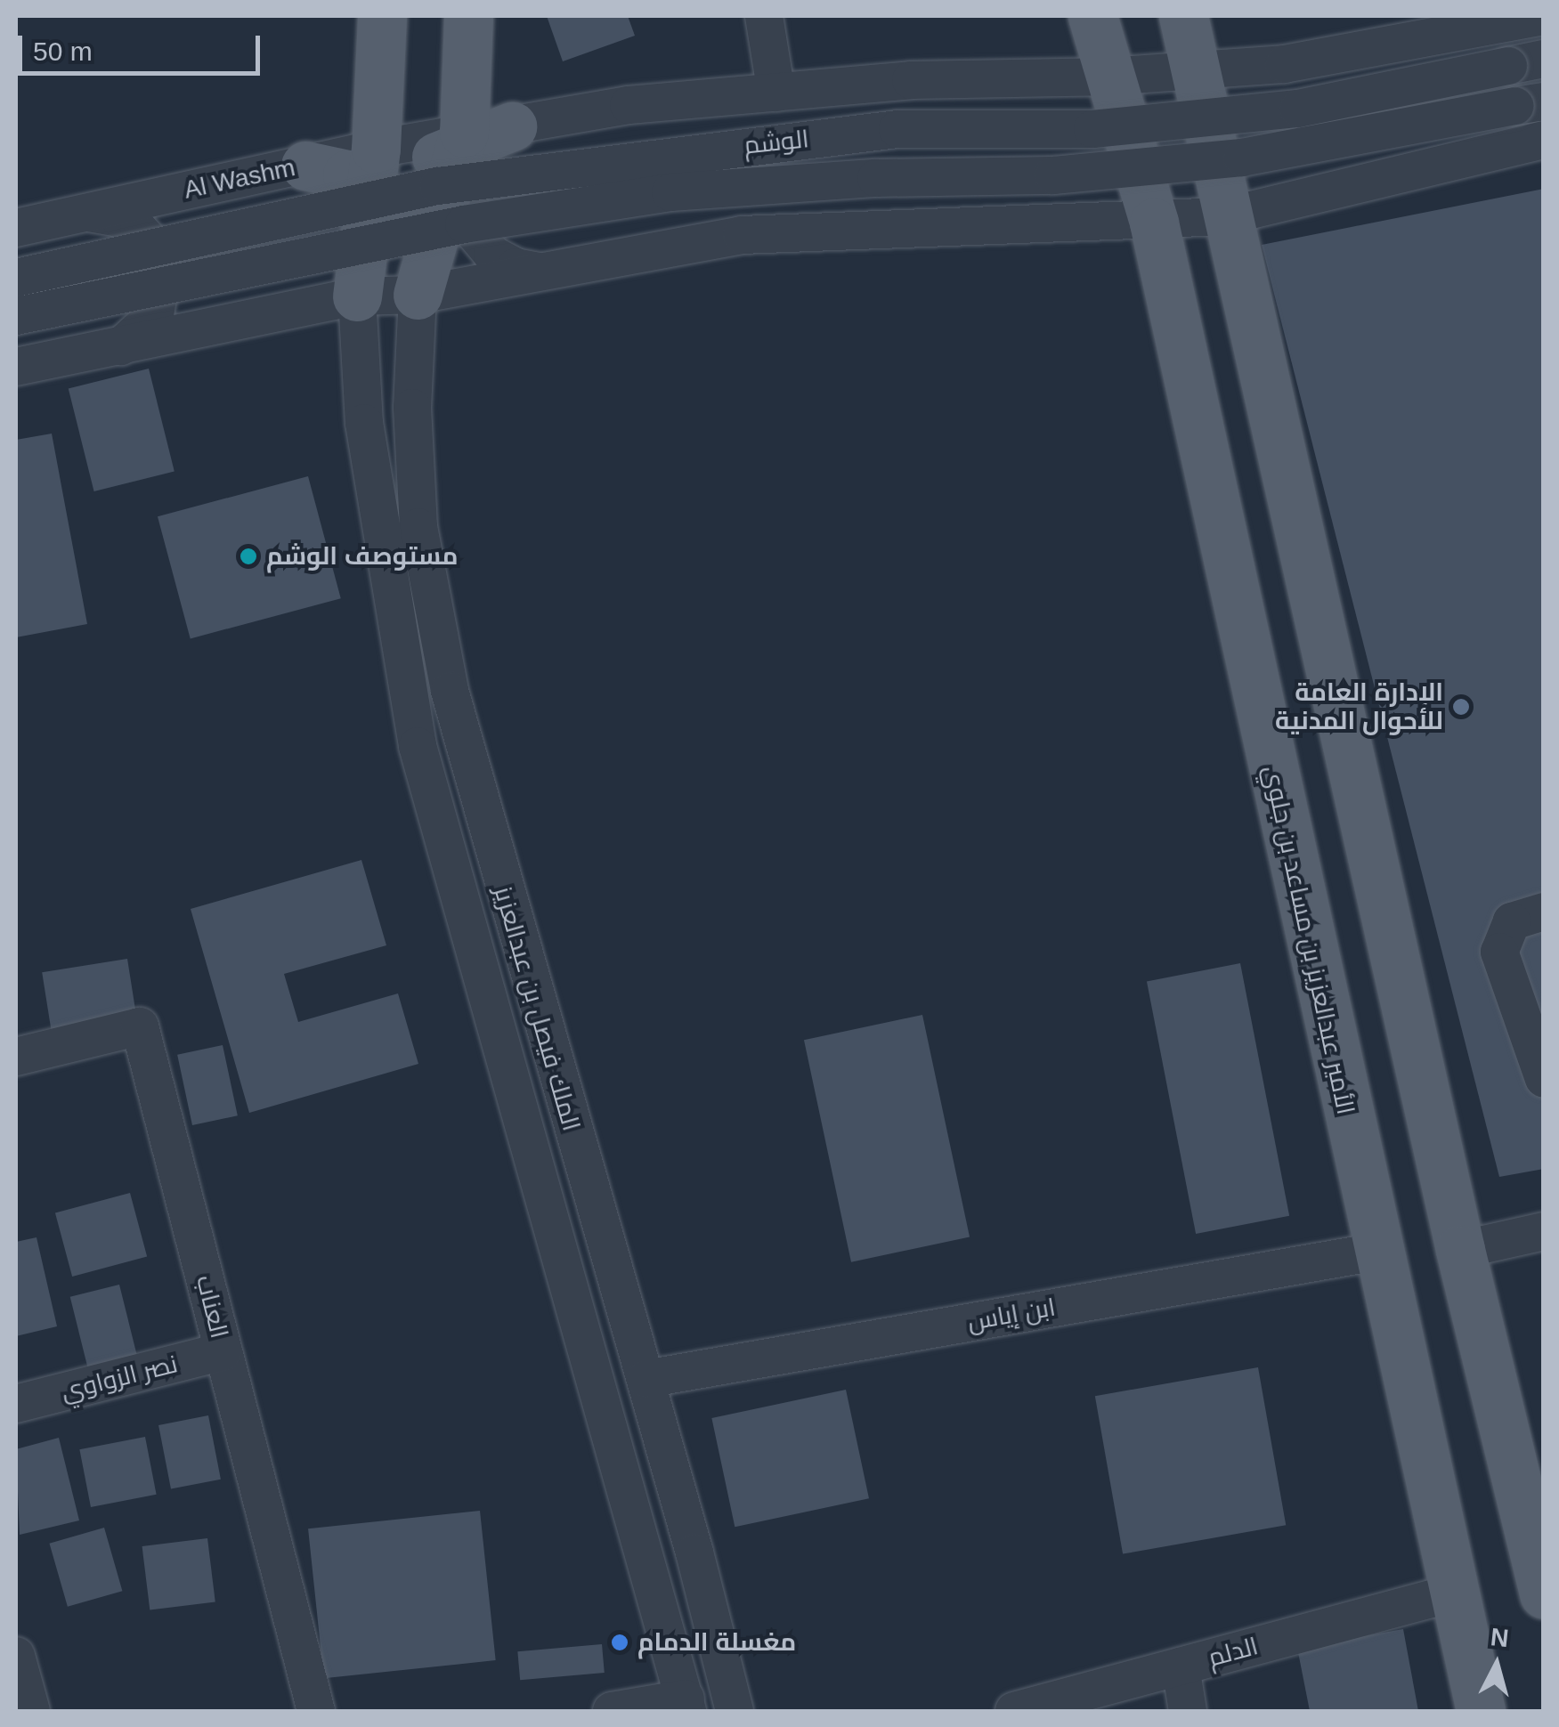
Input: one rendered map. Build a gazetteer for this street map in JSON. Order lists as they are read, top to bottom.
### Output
{
  "streets": {
    "main road": ["الأمير عبدالعزيز بن مساعد بن جلوي"],
    "street": [
      "الوشم",
      "Al Washm",
      "الملك فيصل بن عبدالعزيز",
      "العناب",
      "ابن إياس",
      "نصر الزواوي",
      "الدلم"
    ]
  },
  "crossings": [
    ["الوشم", "الأمير عبدالعزيز بن مساعد بن جلوي"],
    ["الأمير عبدالعزيز بن مساعد بن جلوي", "ابن إياس"],
    ["الأمير عبدالعزيز بن مساعد بن جلوي", "الدلم"],
    ["الملك فيصل بن عبدالعزيز", "ابن إياس"],
    ["العناب", "نصر الزواوي"]
  ],
  "places": ["مستوصف الوشم", "الإدارة العامة للأحوال المدنية", "مغسلة الدمام"],
  "scale_bar": "50 m",
  "north": "top"
}
